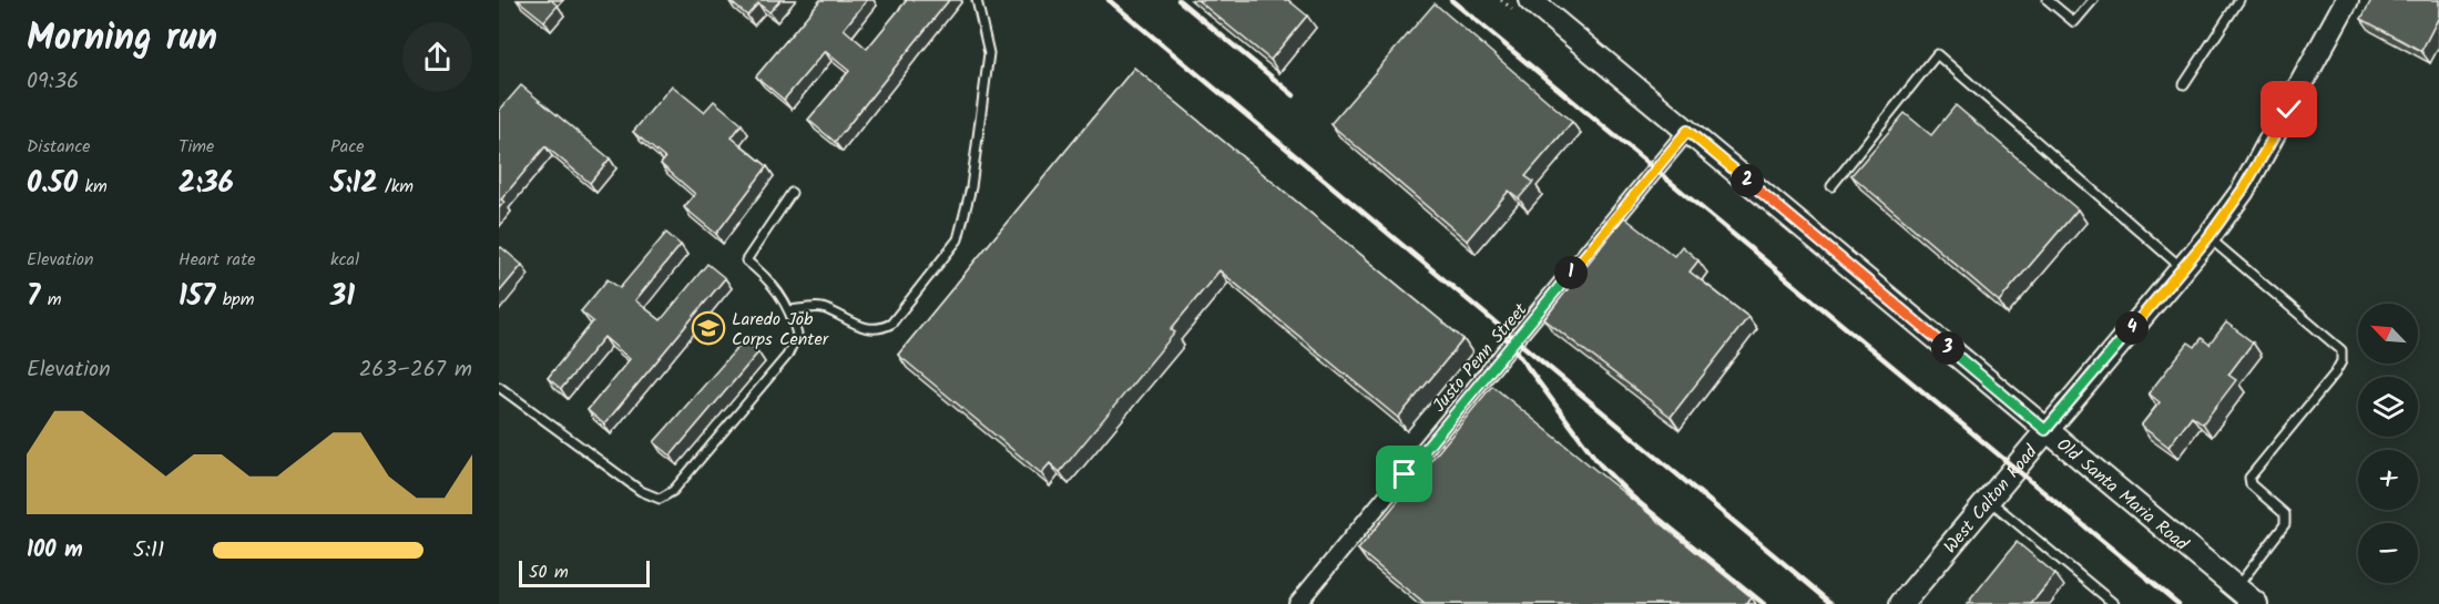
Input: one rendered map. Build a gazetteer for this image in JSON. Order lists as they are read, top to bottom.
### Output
{
  "streets": {
    "main road": ["Old Santa Maria Road", "West Calton Road"],
    "street": ["Justo Penn Street"]
  },
  "crossings": [
    ["Justo Penn Street", "Old Santa Maria Road"],
    ["Old Santa Maria Road", "West Calton Road"]
  ],
  "places": {
    "school or university": ["Laredo Job Corps Center"]
  },
  "scale_bar": "50 m",
  "north": "top left",
  "page": {
    "heading": ["Morning run", "09:36"],
    "stats": [
      ["Distance", "0.50 km"],
      ["Time", "2:36"],
      ["Pace", "5:12 /km"],
      ["Elevation", "7 m"],
      ["Heart rate", "157 bpm"],
      ["kcal", "31"]
    ],
    "pins": [
      "2",
      "1",
      "4",
      "3"
    ],
    "map_buttons": ["+", "−"],
    "chart": ["Elevation", "263–267 m"],
    "list": [
      {
        "name": "100 m",
        "note": "5:11"
      }
    ],
    "scale": "50 m"
  }
}
